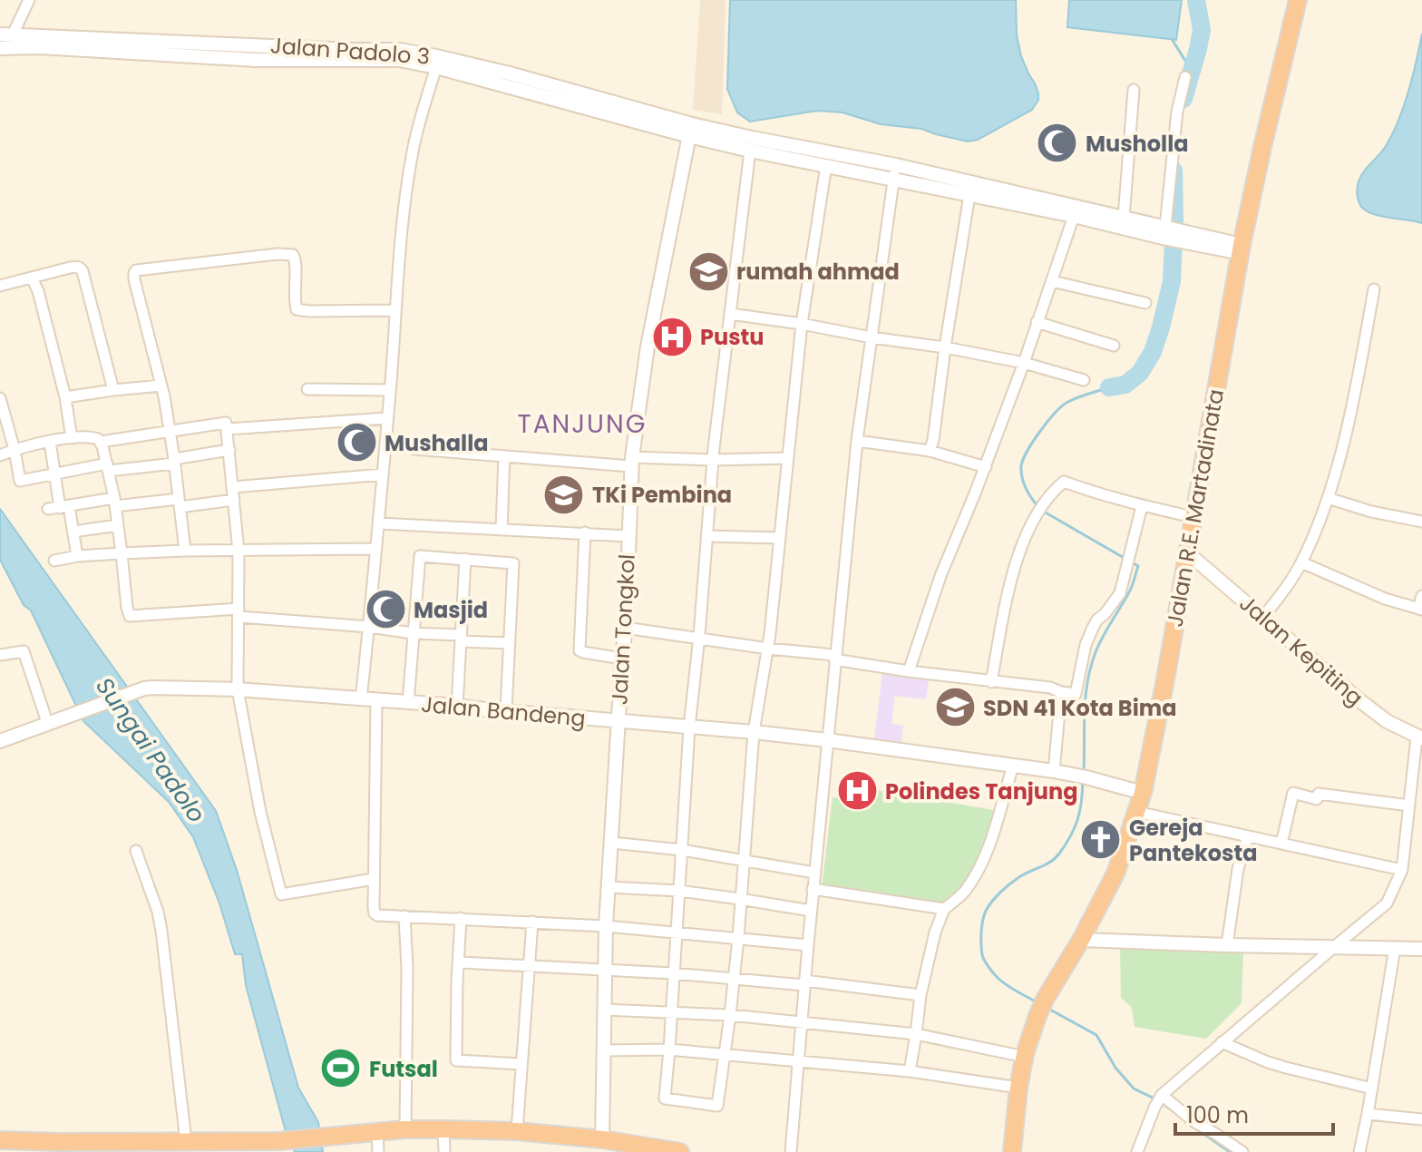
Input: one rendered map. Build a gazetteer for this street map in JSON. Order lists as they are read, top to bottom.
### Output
{
  "streets": {
    "highway": ["Jalan R.E. Martadinata"],
    "street": [
      "Jalan Padolo 3",
      "Jalan Tongkol",
      "Jalan Kepiting",
      "Jalan Bandeng"
    ]
  },
  "crossings": [
    ["Jalan Padolo 3", "Jalan Tongkol"],
    ["Jalan R.E. Martadinata", "Jalan Kepiting"],
    ["Jalan R.E. Martadinata", "Jalan Bandeng"],
    ["Jalan Tongkol", "Jalan Bandeng"]
  ],
  "districts": ["TANJUNG"],
  "water": ["Sungai Padolo"],
  "places": {
    "mosque": ["Musholla", "Mushalla", "Masjid"],
    "school or university": ["rumah ahmad", "TKi Pembina", "SDN 41 Kota Bima"],
    "hospital": ["Pustu", "Polindes Tanjung"],
    "church": ["Gereja Pantekosta"],
    "sports": ["Futsal"]
  },
  "scale_bar": "100 m"
}
